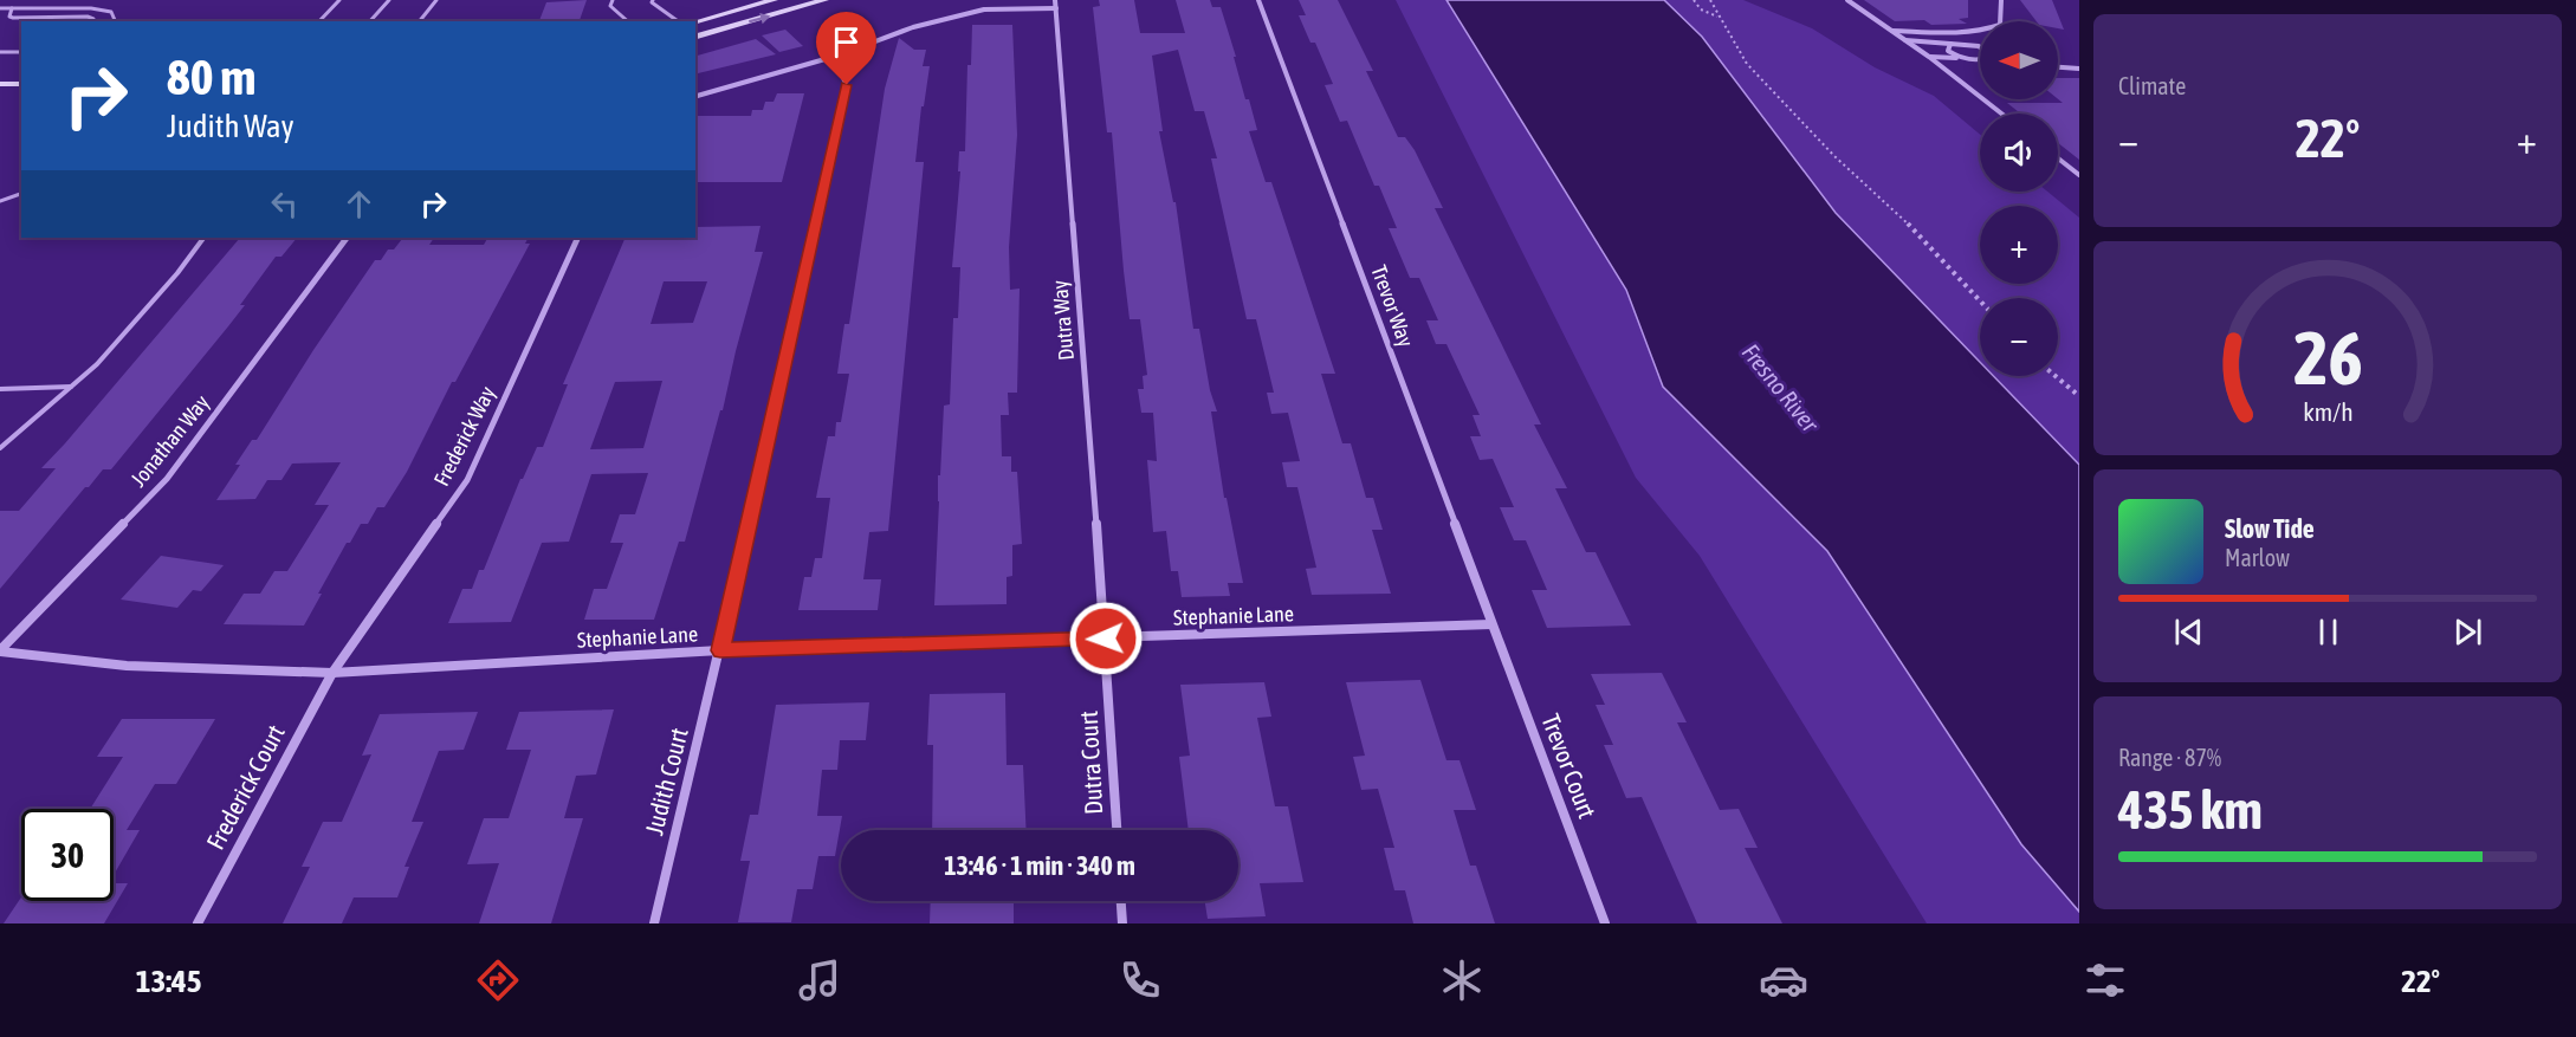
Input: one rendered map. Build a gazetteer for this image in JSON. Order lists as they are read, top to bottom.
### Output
{
  "streets": {
    "street": [
      "Trevor Way",
      "Dutra Way",
      "Frederick Way",
      "Jonathan Way",
      "Stephanie Lane",
      "Dutra Court",
      "Trevor Court",
      "Judith Court",
      "Frederick Court"
    ]
  },
  "crossings": [
    ["Trevor Way", "Stephanie Lane"],
    ["Trevor Way", "Trevor Court"],
    ["Dutra Way", "Stephanie Lane"],
    ["Dutra Way", "Dutra Court"],
    ["Frederick Way", "Stephanie Lane"],
    ["Frederick Way", "Frederick Court"],
    ["Jonathan Way", "Stephanie Lane"],
    ["Stephanie Lane", "Dutra Court"],
    ["Stephanie Lane", "Trevor Court"],
    ["Stephanie Lane", "Judith Court"],
    ["Stephanie Lane", "Frederick Court"]
  ],
  "water": ["Fresno River"],
  "north": "left",
  "page": {
    "tile": [
      "Climate",
      ["Range · 87%", "435 km"]
    ],
    "map_buttons": ["+", "−"],
    "turn": ["80 m", "Judith Way"],
    "heat": ["−", "22°", "+"],
    "song": ["Slow Tide", "Marlow"],
    "limit": "30",
    "trip": "13:46 · 1 min · 340 m",
    "tabs": ["13:45", "22°"],
    "gauge": ["26", "km/h"]
  }
}
